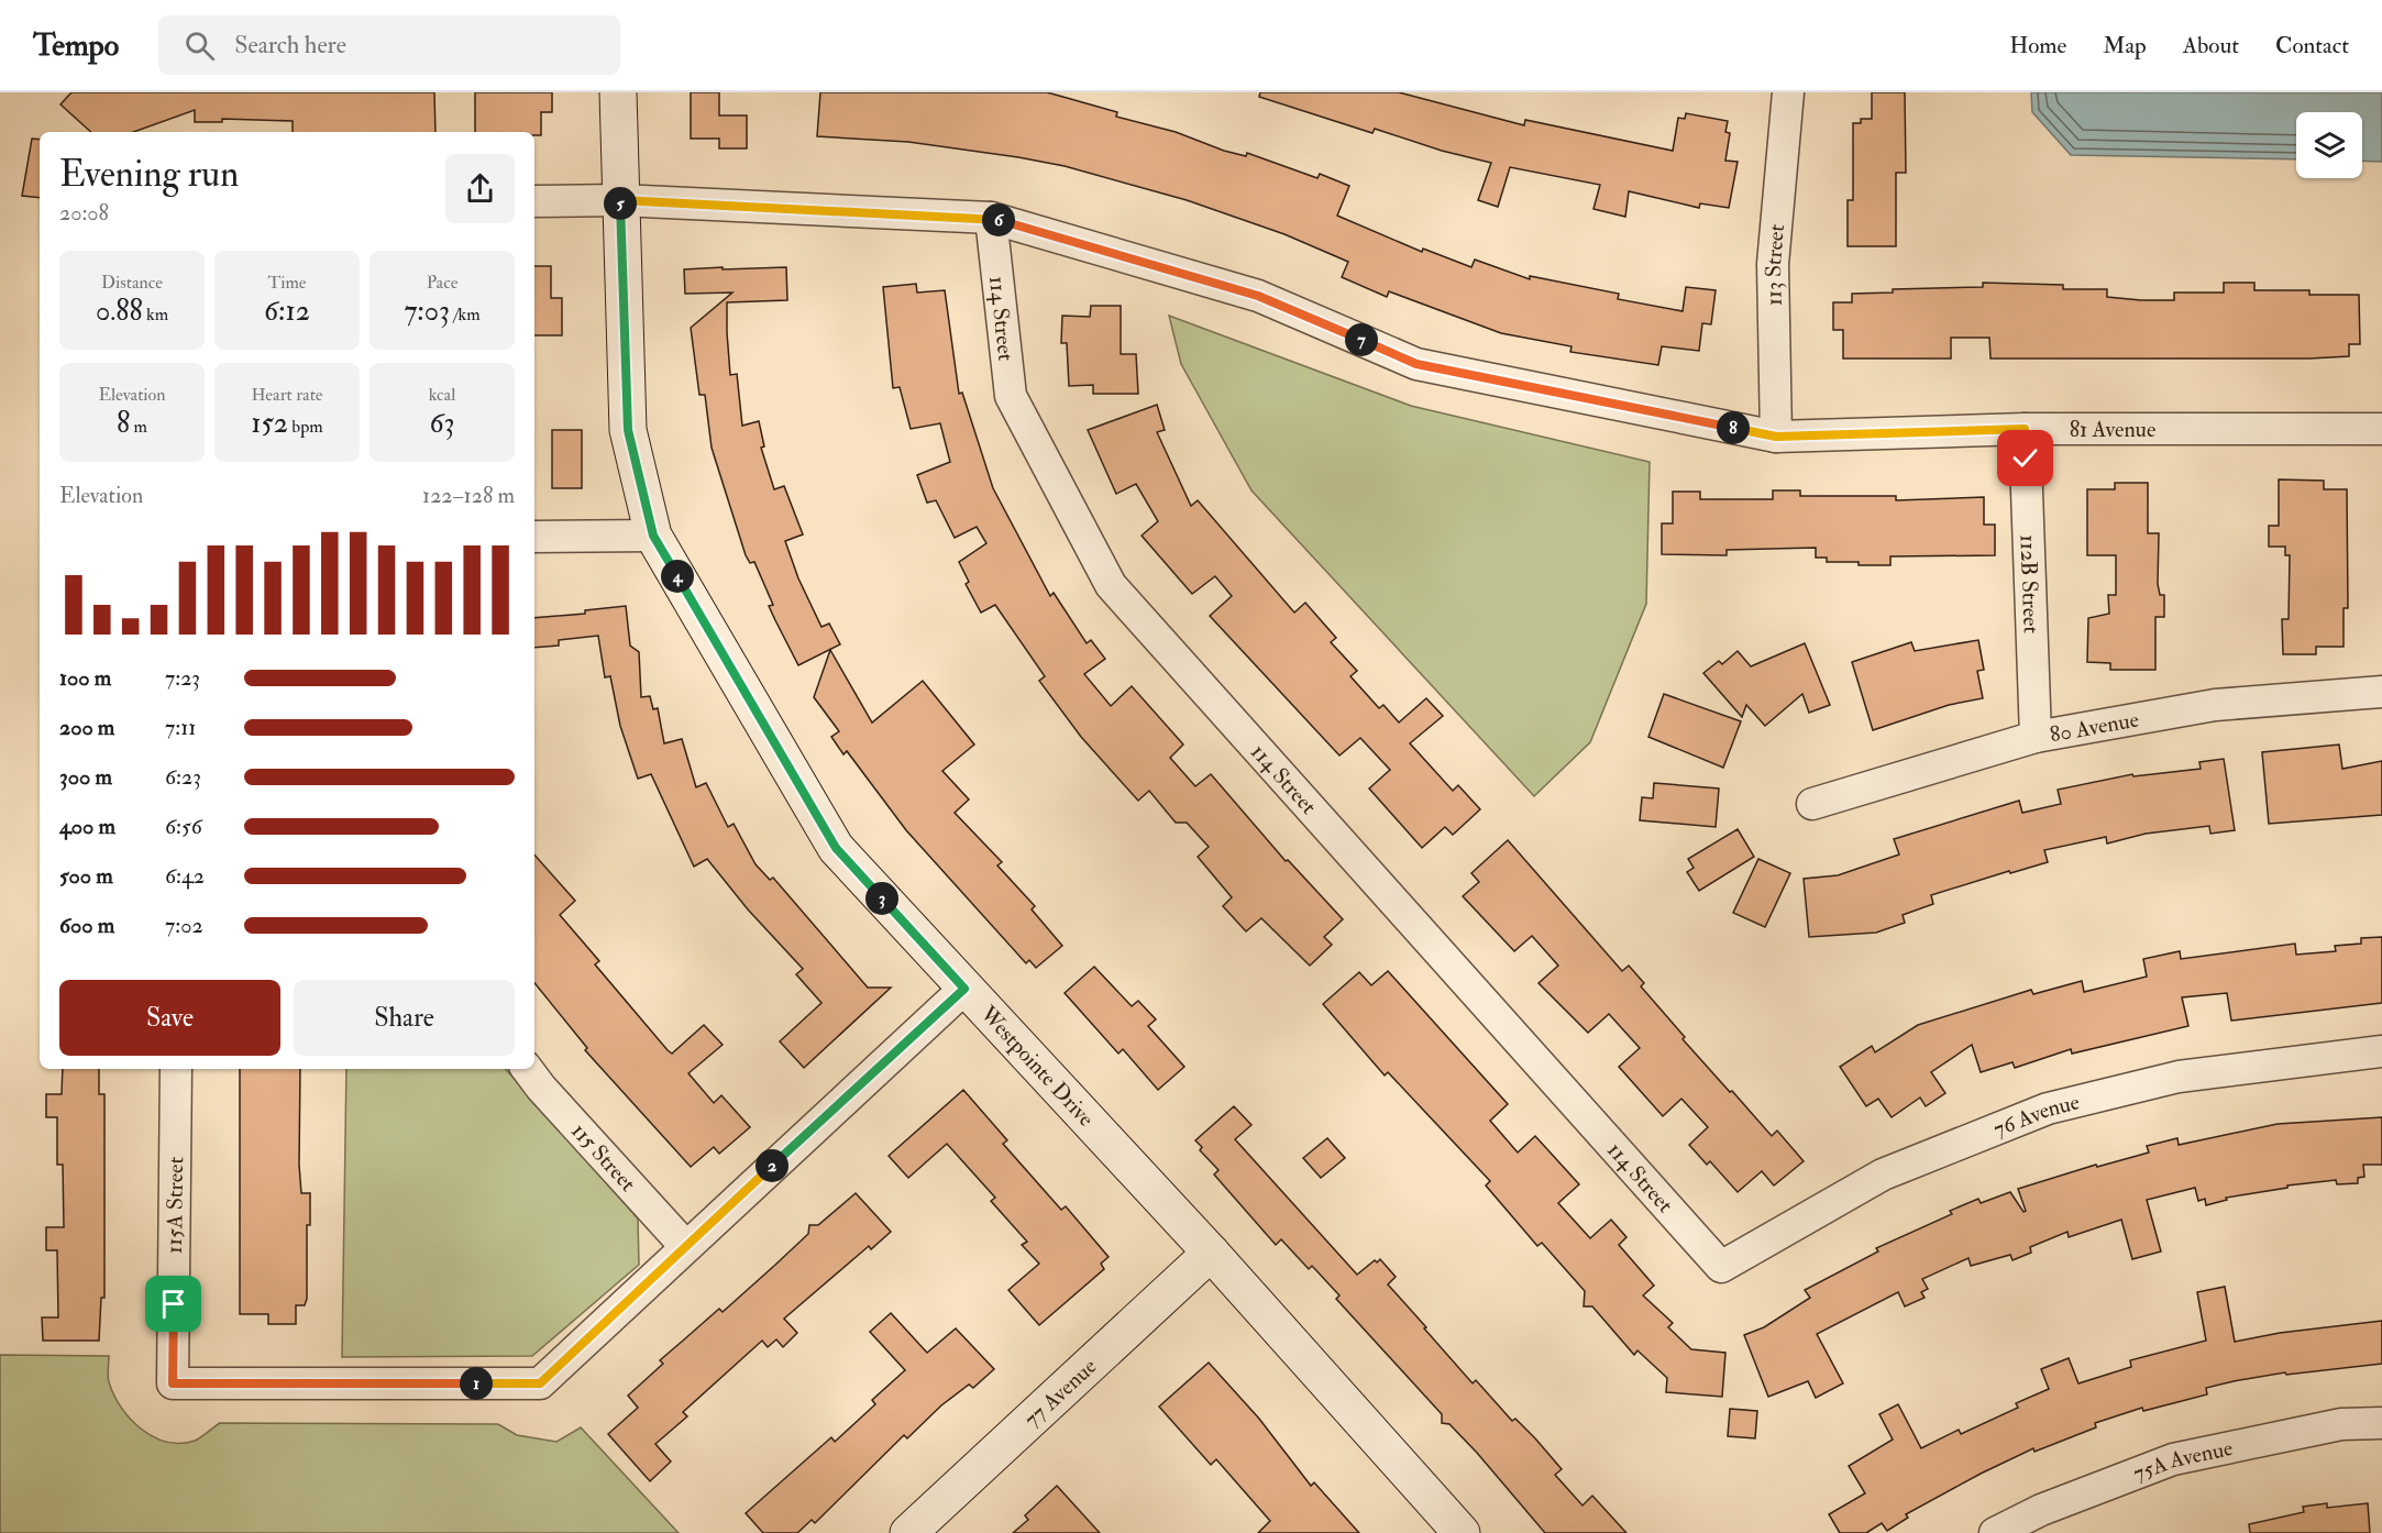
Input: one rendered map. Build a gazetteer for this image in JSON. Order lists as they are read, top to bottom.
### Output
{
  "streets": {
    "street": [
      "113 Street",
      "114 Street",
      "81 Avenue",
      "112B Street",
      "80 Avenue",
      "Westpointe Drive",
      "76 Avenue",
      "115 Street",
      "115A Street",
      "77 Avenue",
      "75A Avenue"
    ]
  },
  "crossings": [
    ["113 Street", "81 Avenue"],
    ["114 Street", "81 Avenue"],
    ["114 Street", "76 Avenue"],
    ["81 Avenue", "112B Street"],
    ["81 Avenue", "Westpointe Drive"],
    ["112B Street", "80 Avenue"],
    ["Westpointe Drive", "77 Avenue"],
    ["115 Street", "115A Street"]
  ],
  "page": {
    "header": "Tempo",
    "search": "Search here",
    "nav": [
      "Home",
      "Map",
      "About",
      "Contact"
    ],
    "heading": ["Evening run", "20:08"],
    "pins": [
      "5",
      "6",
      "7",
      "8",
      "4",
      "3",
      "2",
      "1"
    ],
    "stats": [
      ["Distance", "0.88 km"],
      ["Time", "6:12"],
      ["Pace", "7:03 /km"],
      ["Elevation", "8 m"],
      ["Heart rate", "152 bpm"],
      ["kcal", "63"]
    ],
    "chart": ["Elevation", "122–128 m"],
    "list": [
      {
        "name": "100 m",
        "note": "7:23"
      },
      {
        "name": "200 m",
        "note": "7:11"
      },
      {
        "name": "300 m",
        "note": "6:23"
      },
      {
        "name": "400 m",
        "note": "6:56"
      },
      {
        "name": "500 m",
        "note": "6:42"
      },
      {
        "name": "600 m",
        "note": "7:02"
      }
    ],
    "buttons": ["Save", "Share"]
  }
}
